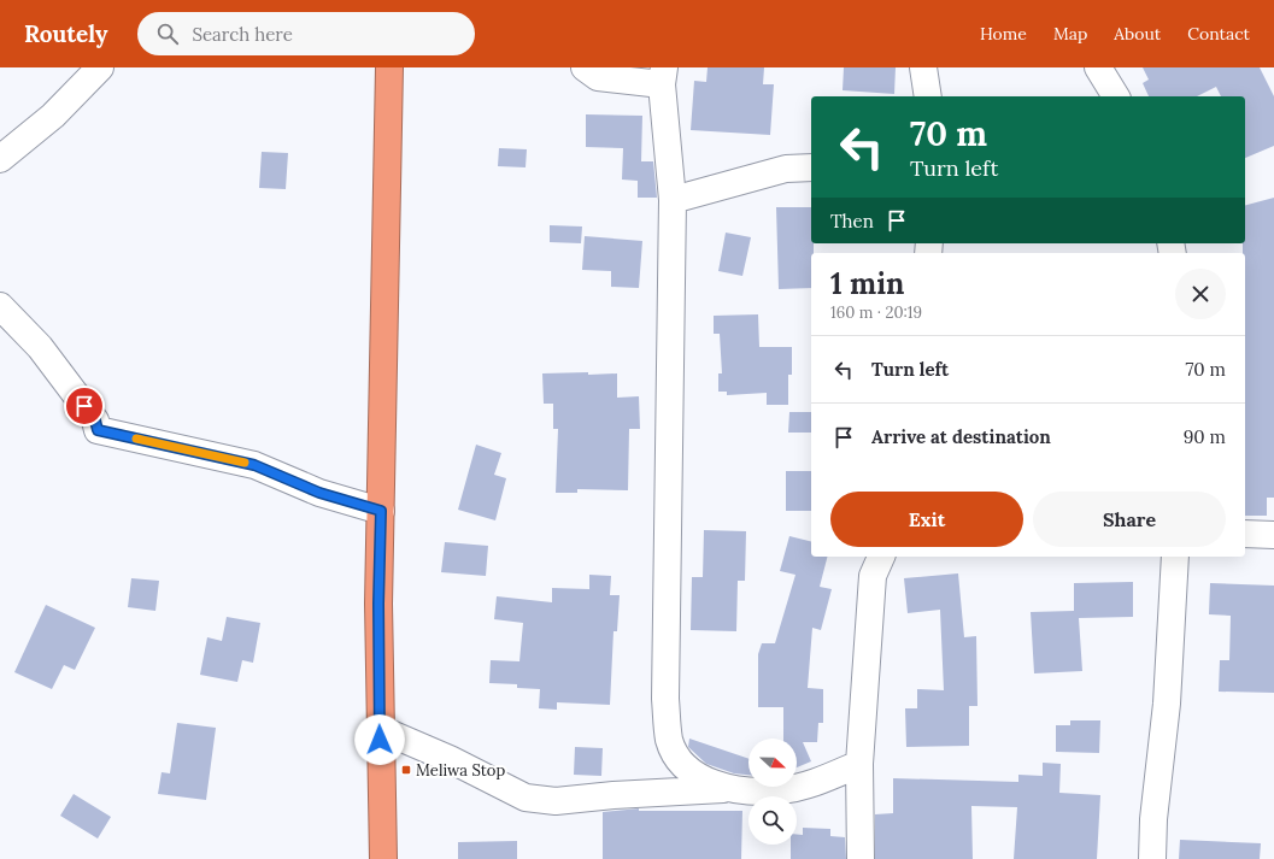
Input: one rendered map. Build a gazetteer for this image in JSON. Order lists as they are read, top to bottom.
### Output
{
  "places": {
    "transit": ["Meliwa Stop"]
  },
  "north": "right",
  "page": {
    "header": "Routely",
    "search": "Search here",
    "nav": [
      "Home",
      "Map",
      "About",
      "Contact"
    ],
    "turn": ["70 m", "Turn left"],
    "then": "Then",
    "heading": ["1 min", "160 m · 20:19"],
    "list": [
      {
        "name": "Turn left",
        "value": "70 m"
      },
      {
        "name": "Arrive at destination",
        "value": "90 m"
      }
    ],
    "buttons": ["Exit", "Share"]
  }
}
